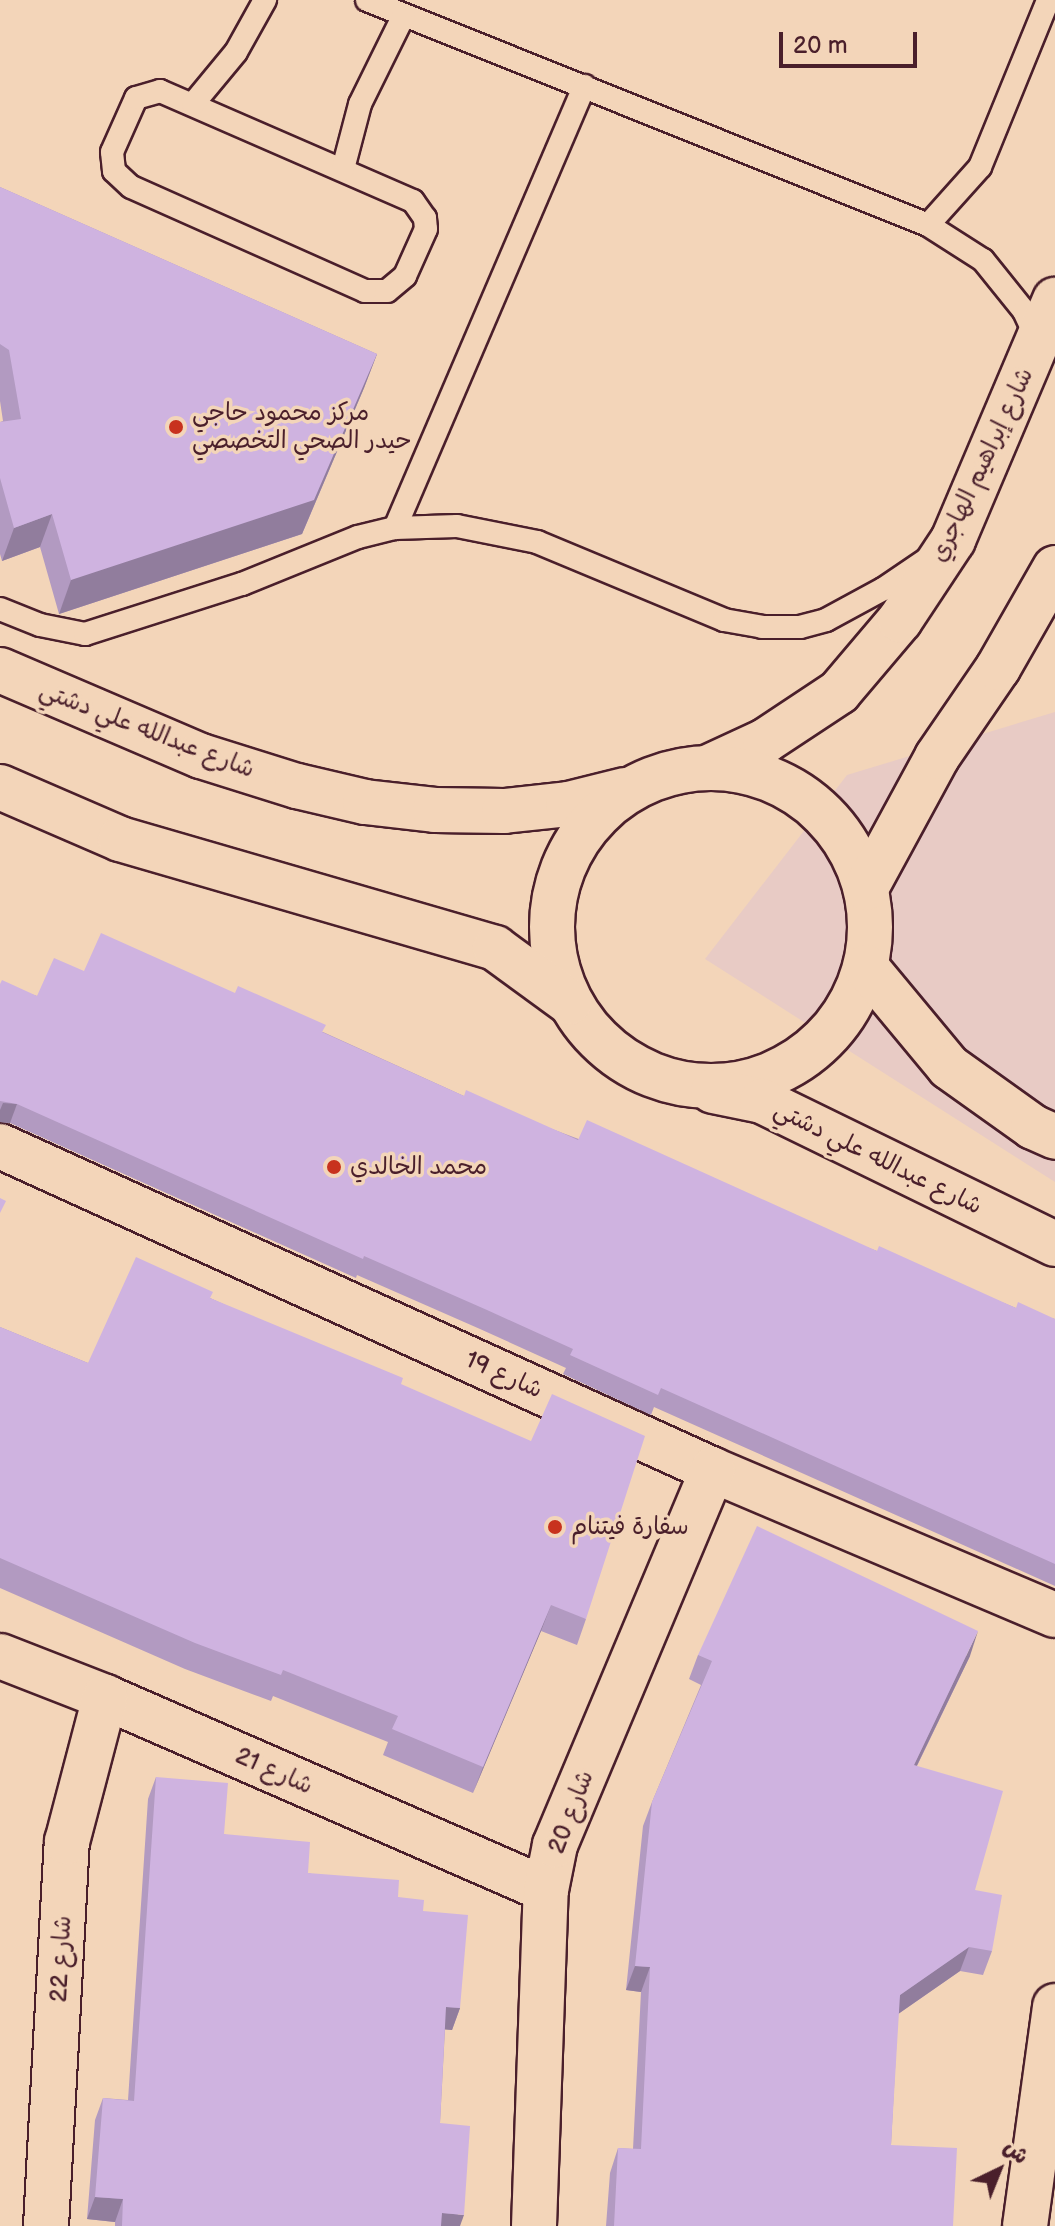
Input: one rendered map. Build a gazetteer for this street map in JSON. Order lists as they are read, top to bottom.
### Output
{
  "streets": {
    "main road": [
      "شارع إبراهيم الهاجري",
      "شارع عبدالله علي دشتي",
      "شارع 19",
      "شارع 21",
      "شارع 20",
      "شارع 22"
    ]
  },
  "crossings": [
    ["شارع 19", "شارع 20"],
    ["شارع 21", "شارع 20"],
    ["شارع 21", "شارع 22"]
  ],
  "places": ["مركز محمود حاجي حيدر الصحي التخصصي", "محمد الخالدي", "سفارة فيتنام"],
  "scale_bar": "20 m",
  "north": "top right"
}
